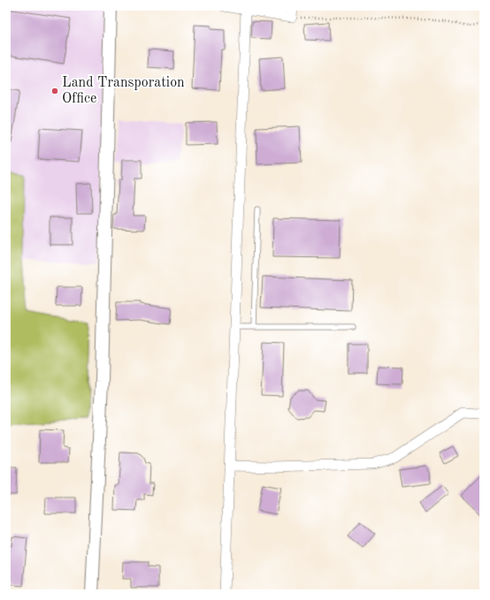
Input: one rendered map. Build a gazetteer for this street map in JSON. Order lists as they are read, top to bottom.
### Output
{
  "places": ["Land Transporation Office"]
}
